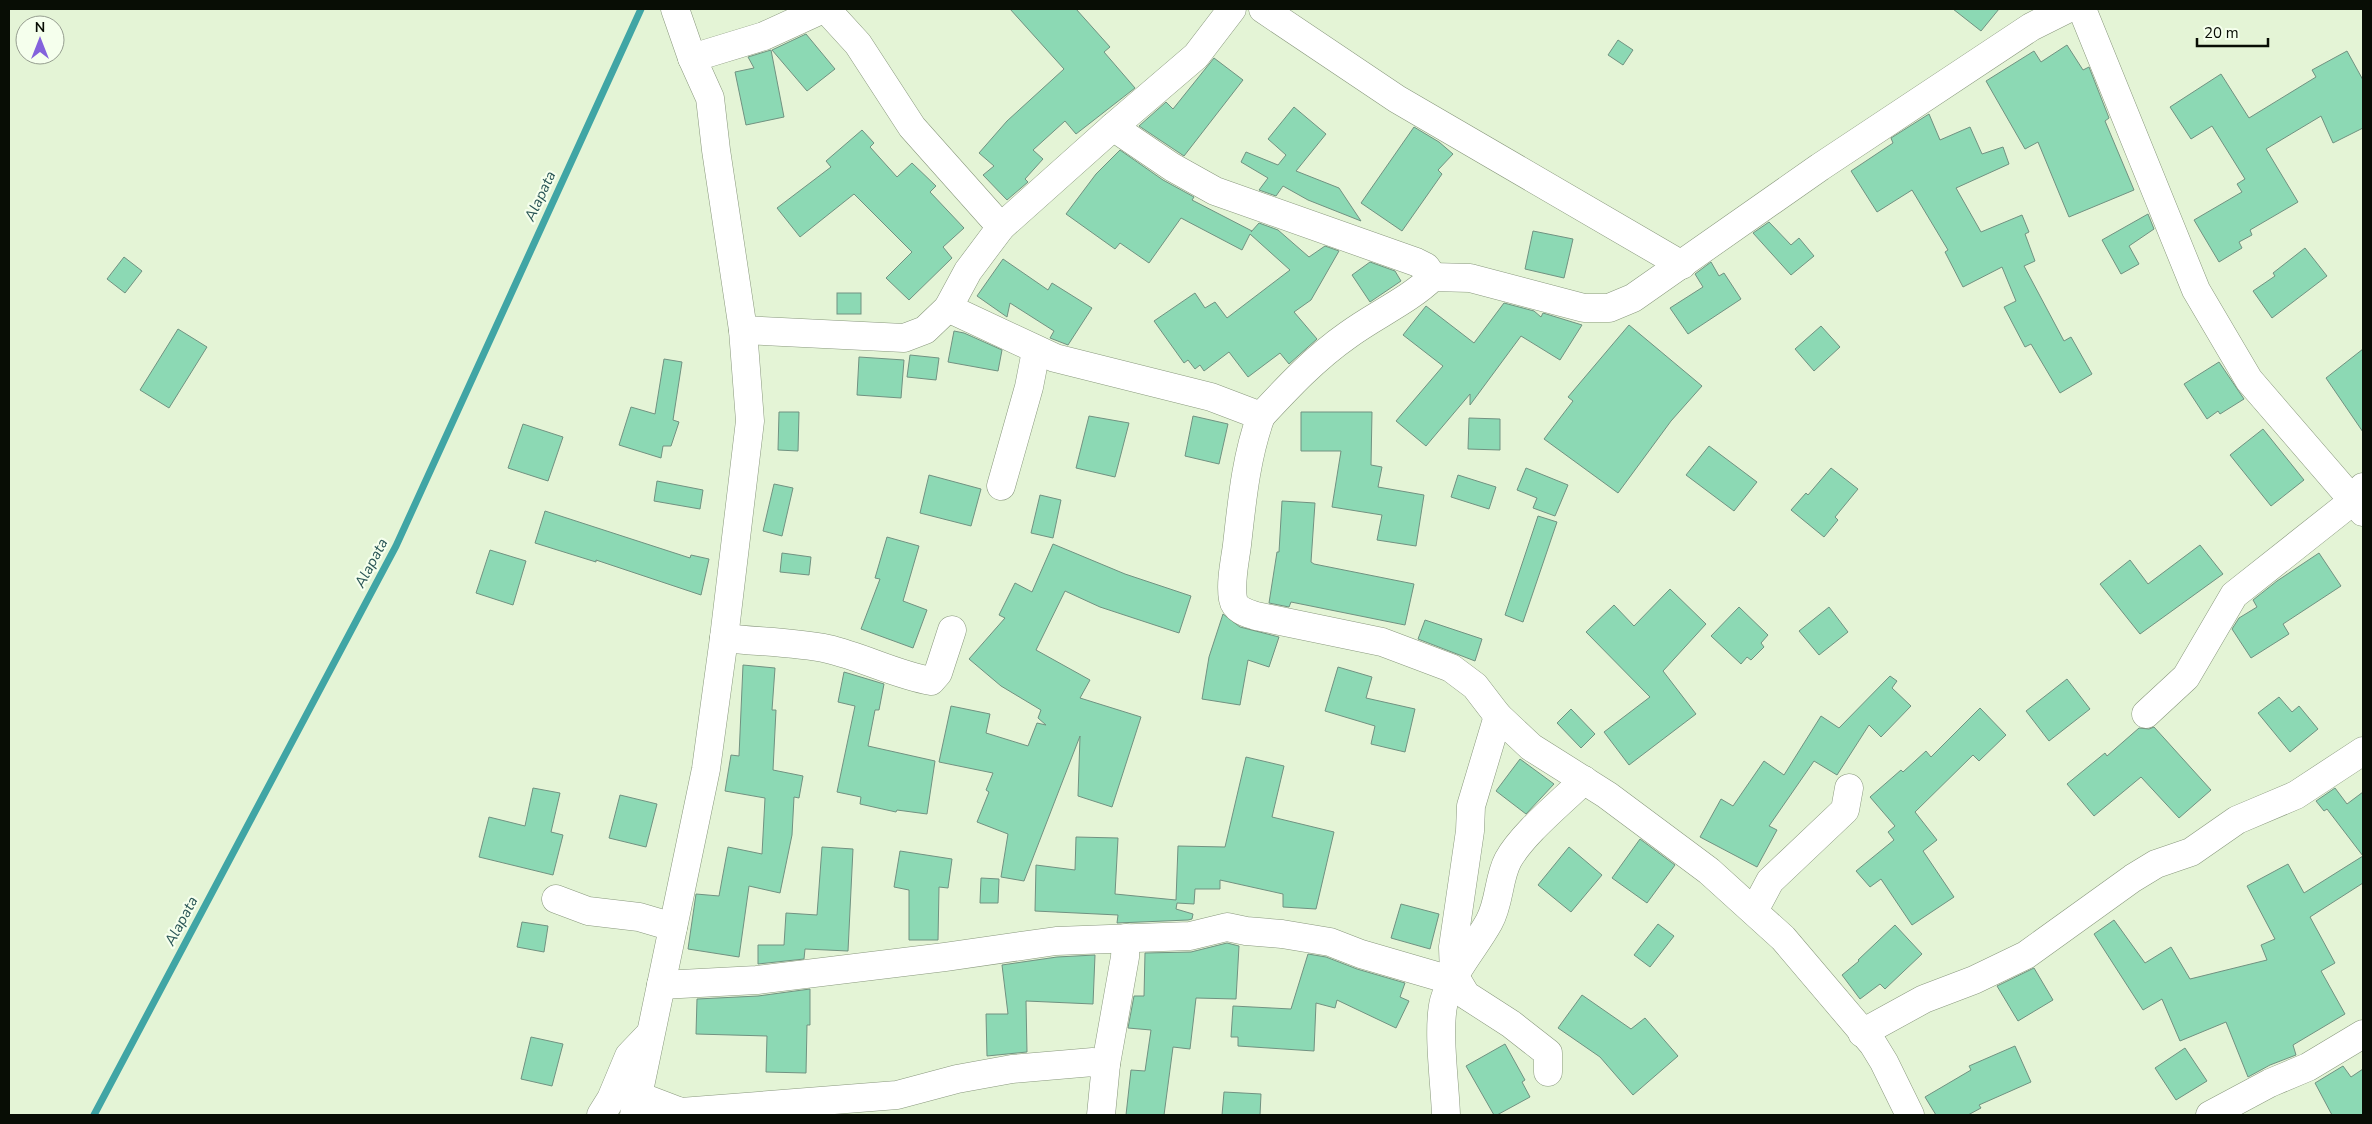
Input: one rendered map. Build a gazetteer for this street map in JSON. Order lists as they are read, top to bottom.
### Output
{
  "water": ["Alapata"],
  "scale_bar": "20 m",
  "north": "top"
}
